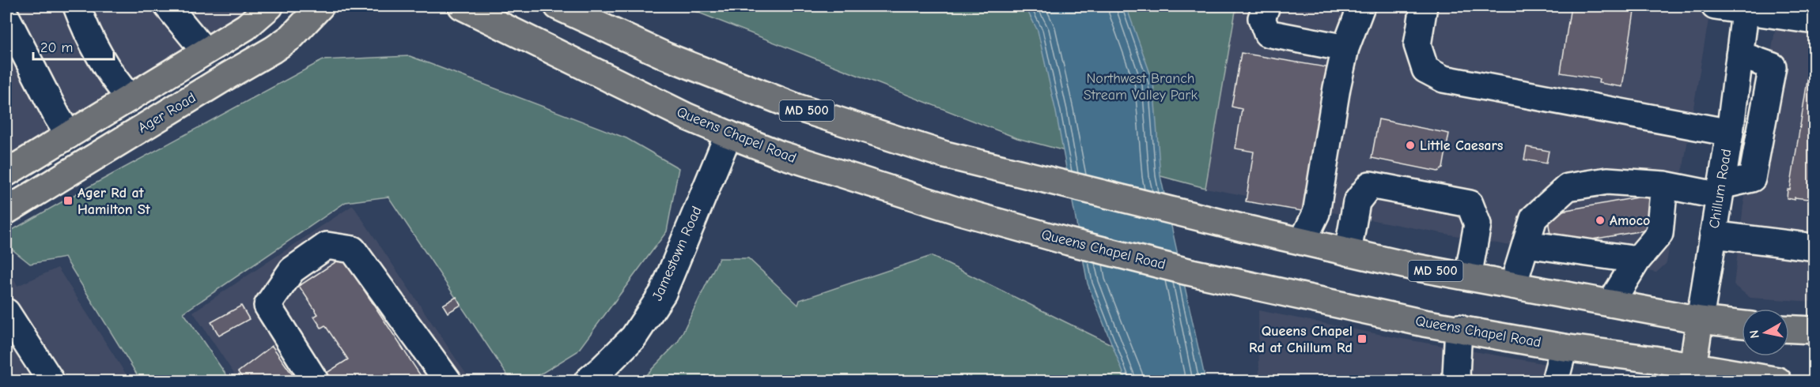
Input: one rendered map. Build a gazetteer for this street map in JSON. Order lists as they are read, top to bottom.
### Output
{
  "streets": {
    "main road": [
      "MD 500",
      "Ager Road",
      "Queens Chapel Road",
      "Chillum Road"
    ],
    "street": ["Jamestown Road"]
  },
  "crossings": [
    ["MD 500", "Chillum Road"],
    ["Queens Chapel Road", "Chillum Road"],
    ["Queens Chapel Road", "Jamestown Road"]
  ],
  "parks": ["Northwest Branch Stream Valley Park"],
  "places": {
    "other": ["Little Caesars", "Amoco"],
    "transit": ["Ager Rd at Hamilton St", "Queens Chapel Rd at Chillum Rd"]
  },
  "scale_bar": "20 m",
  "north": "left"
}
